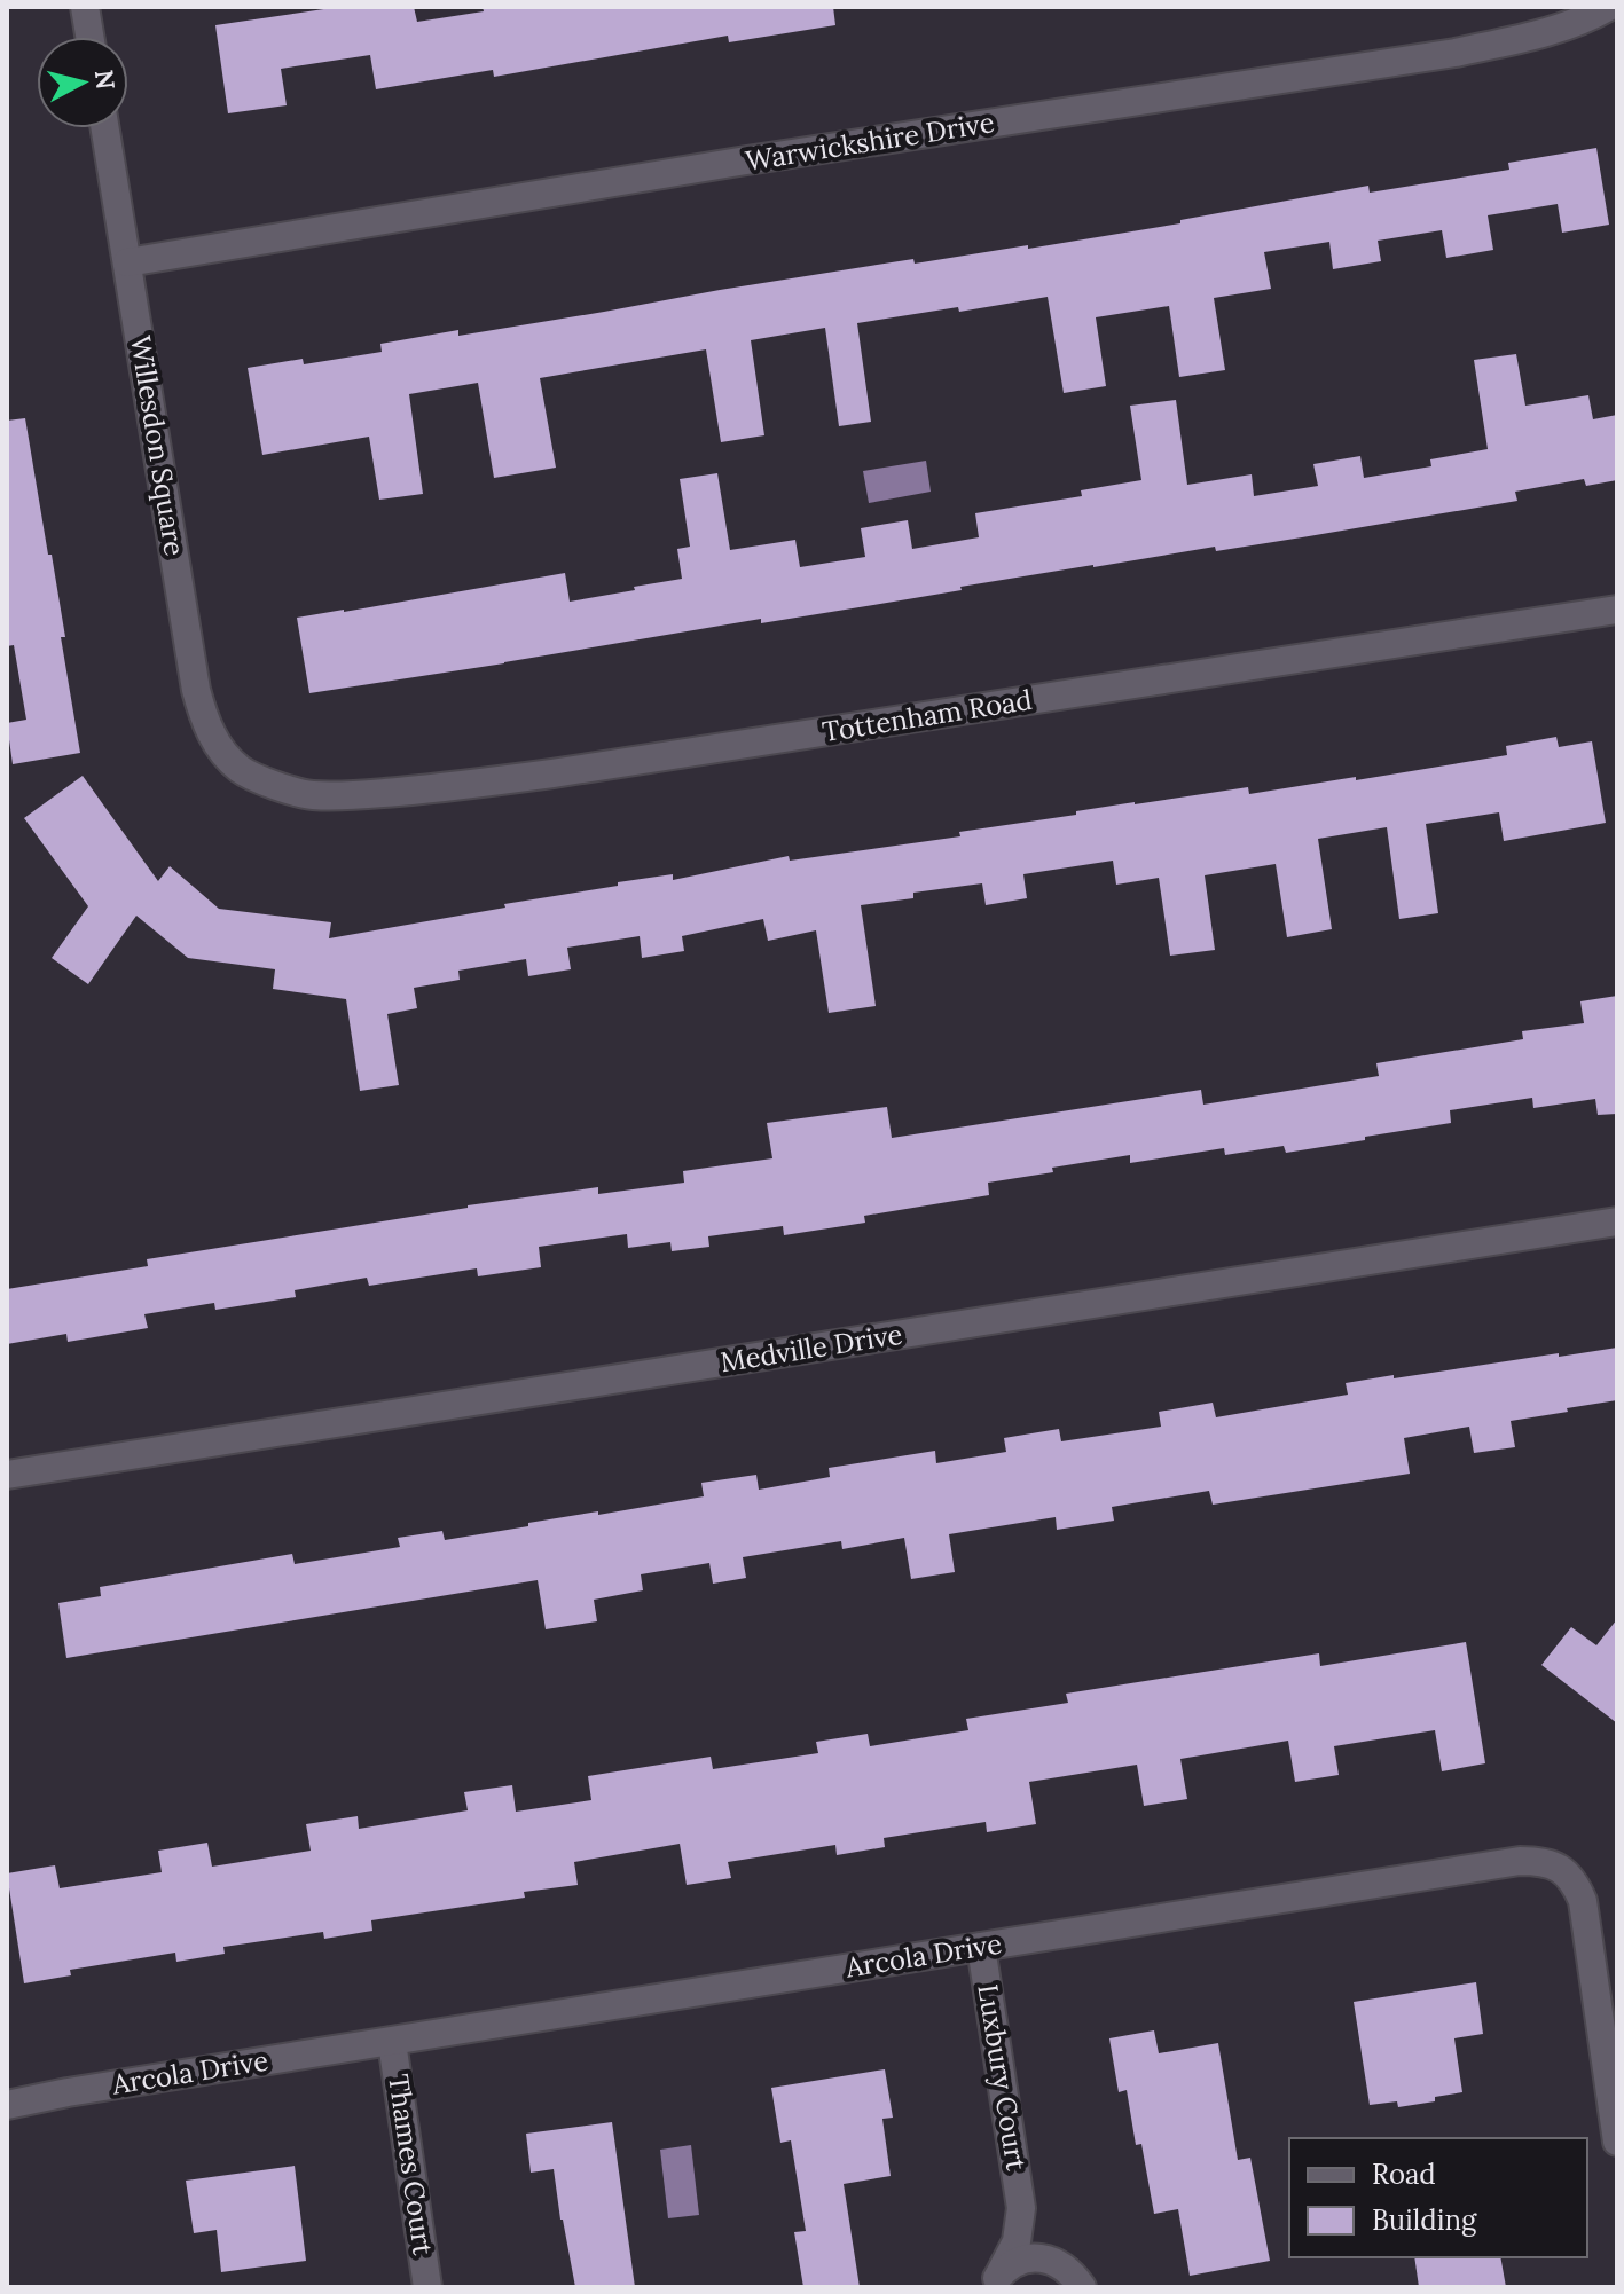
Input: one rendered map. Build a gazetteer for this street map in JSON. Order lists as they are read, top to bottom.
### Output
{
  "streets": {
    "street": [
      "Warwickshire Drive",
      "Willesdon Square",
      "Tottenham Road",
      "Medville Drive",
      "Arcola Drive",
      "Luxbury Court",
      "Thames Court"
    ]
  },
  "crossings": [
    ["Warwickshire Drive", "Willesdon Square"],
    ["Willesdon Square", "Tottenham Road"],
    ["Arcola Drive", "Luxbury Court"],
    ["Arcola Drive", "Thames Court"]
  ],
  "legend": ["Road", "Building"],
  "north": "right"
}
